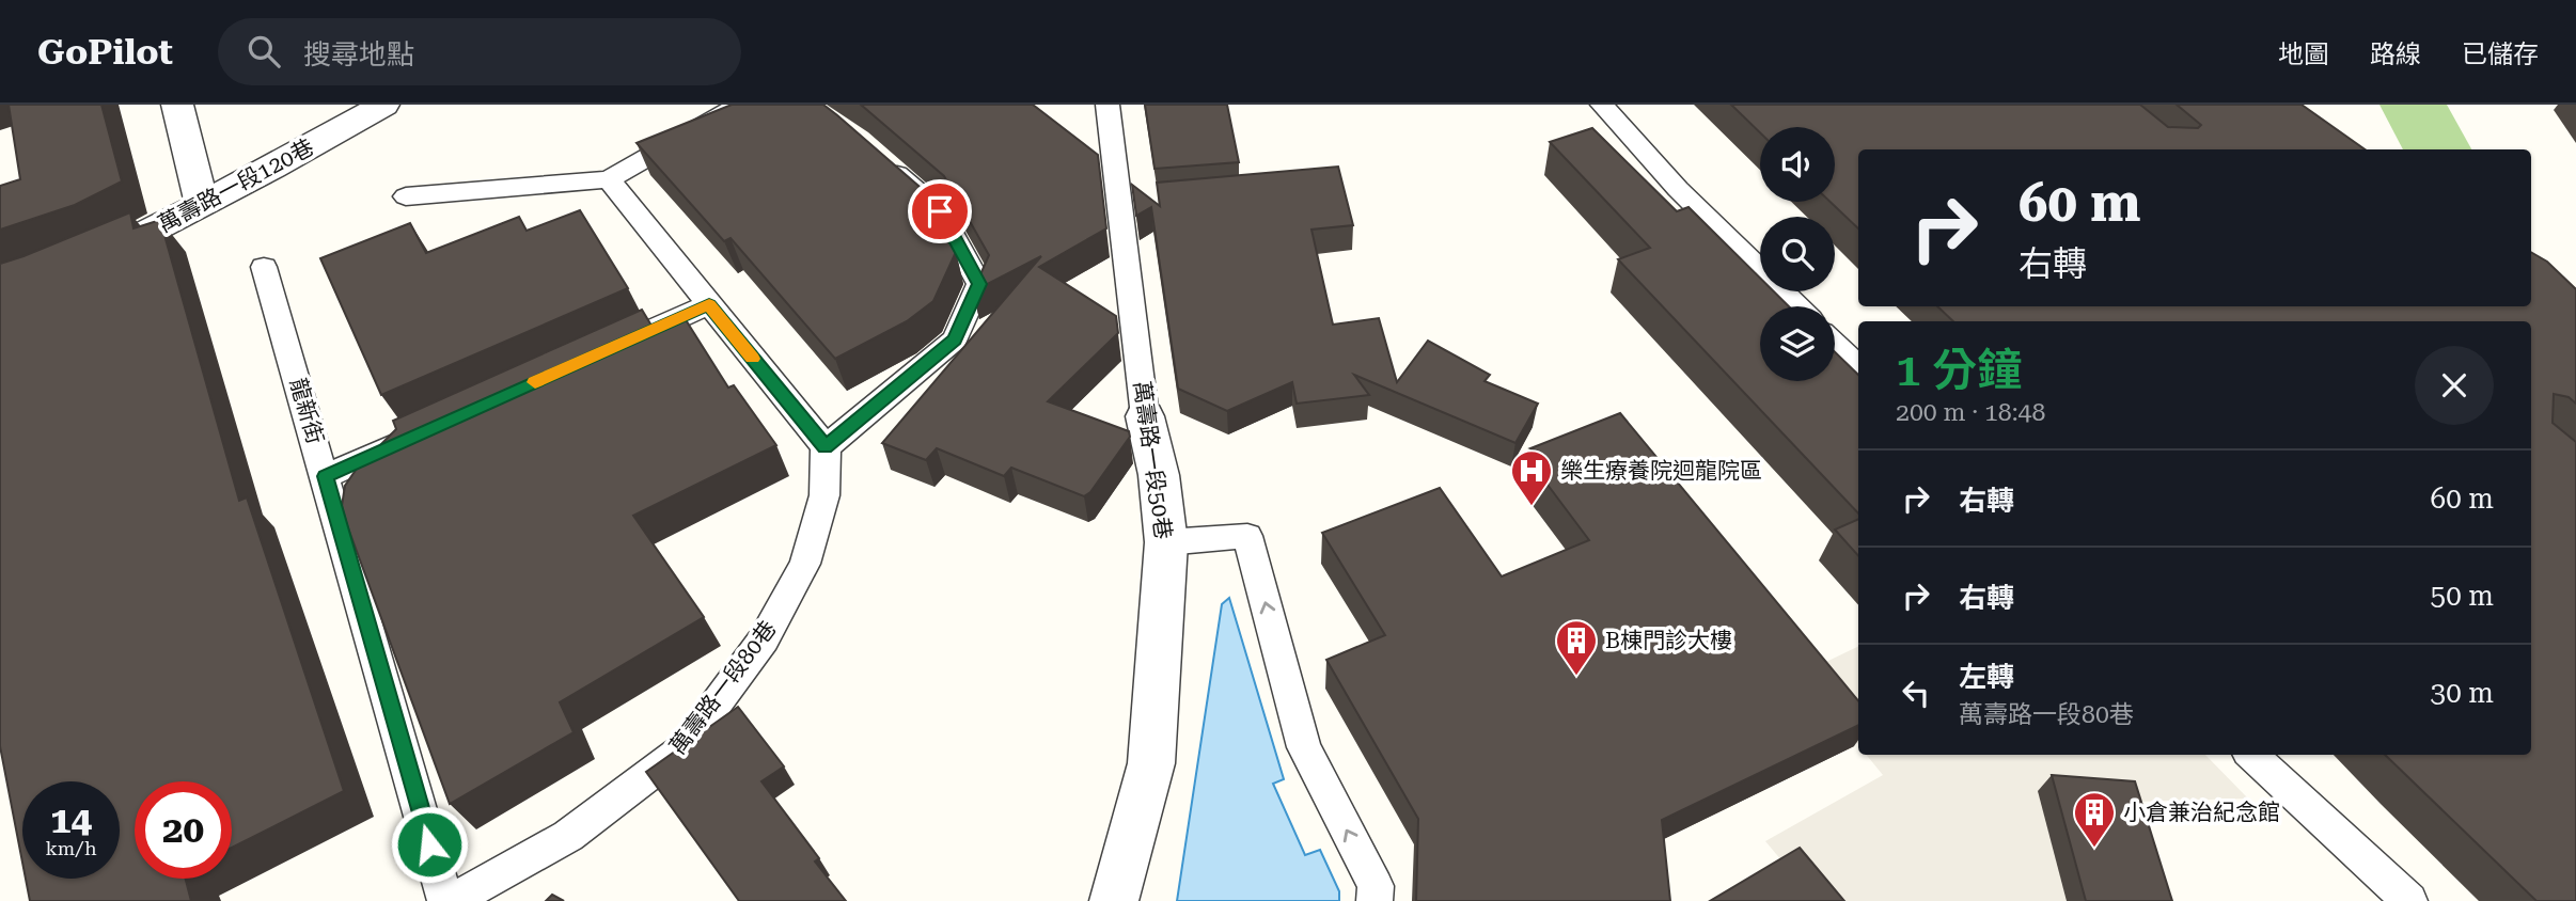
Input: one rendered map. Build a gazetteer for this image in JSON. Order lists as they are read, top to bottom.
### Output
{
  "streets": {
    "street": ["萬壽路一段120巷", "萬壽路一段50巷"],
    "lane": ["龍新街", "萬壽路一段80巷"]
  },
  "places": {
    "hospital": ["樂生療養院迴龍院區"],
    "building": ["B棟門診大樓", "小倉兼治紀念館"]
  },
  "page": {
    "header": "GoPilot",
    "search": "搜尋地點",
    "nav": ["地圖", "路線", "已儲存"],
    "turn": ["60 m", "右轉"],
    "heading": ["1 分鐘", "200 m · 18:48"],
    "list": [
      {
        "name": "右轉",
        "value": "60 m"
      },
      {
        "name": "右轉",
        "value": "50 m"
      },
      {
        "name": "左轉",
        "note": "萬壽路一段80巷",
        "value": "30 m"
      }
    ],
    "speed": "14 km/h",
    "limit": "20"
  }
}
